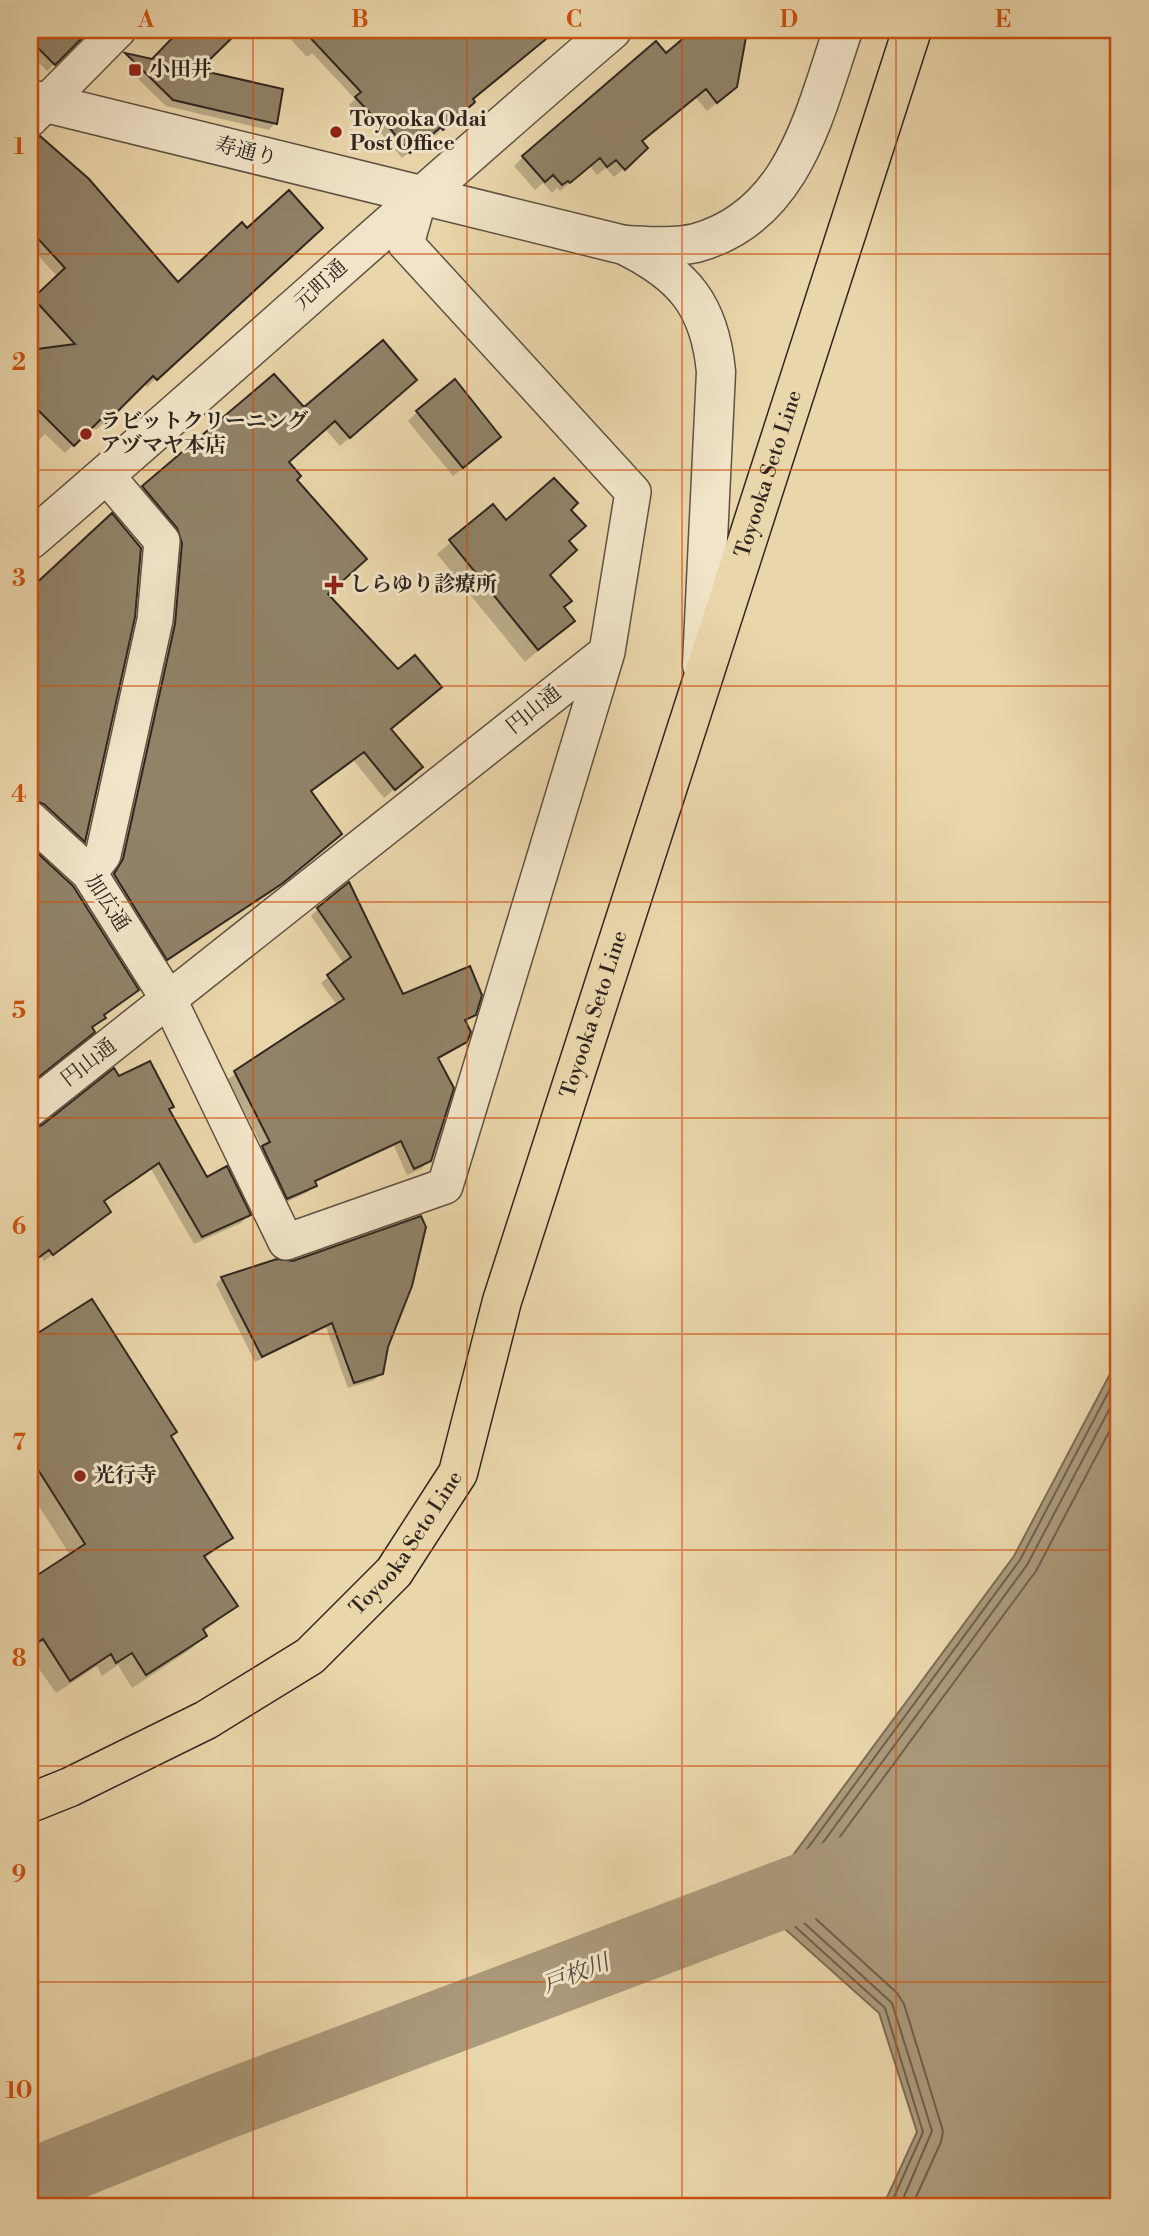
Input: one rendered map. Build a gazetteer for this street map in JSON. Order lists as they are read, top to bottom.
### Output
{
  "streets": {
    "main road": ["Toyooka Seto Line"],
    "street": [
      "寿通り",
      "元町通",
      "円山通",
      "加広通"
    ]
  },
  "crossings": [
    ["寿通り", "元町通"],
    ["円山通", "加広通"]
  ],
  "water": ["戸枚川"],
  "places": {
    "transit": ["小田井"],
    "other": ["Toyooka Odai Post Office", "ラビットクリーニング アヅマヤ本店", "光行寺"],
    "health": ["しらゆり診療所"]
  },
  "grid": {
    "columns": [
      "A",
      "B",
      "C",
      "D",
      "E"
    ],
    "rows": [
      "1",
      "2",
      "3",
      "4",
      "5",
      "6",
      "7",
      "8",
      "9",
      "10"
    ]
  }
}
